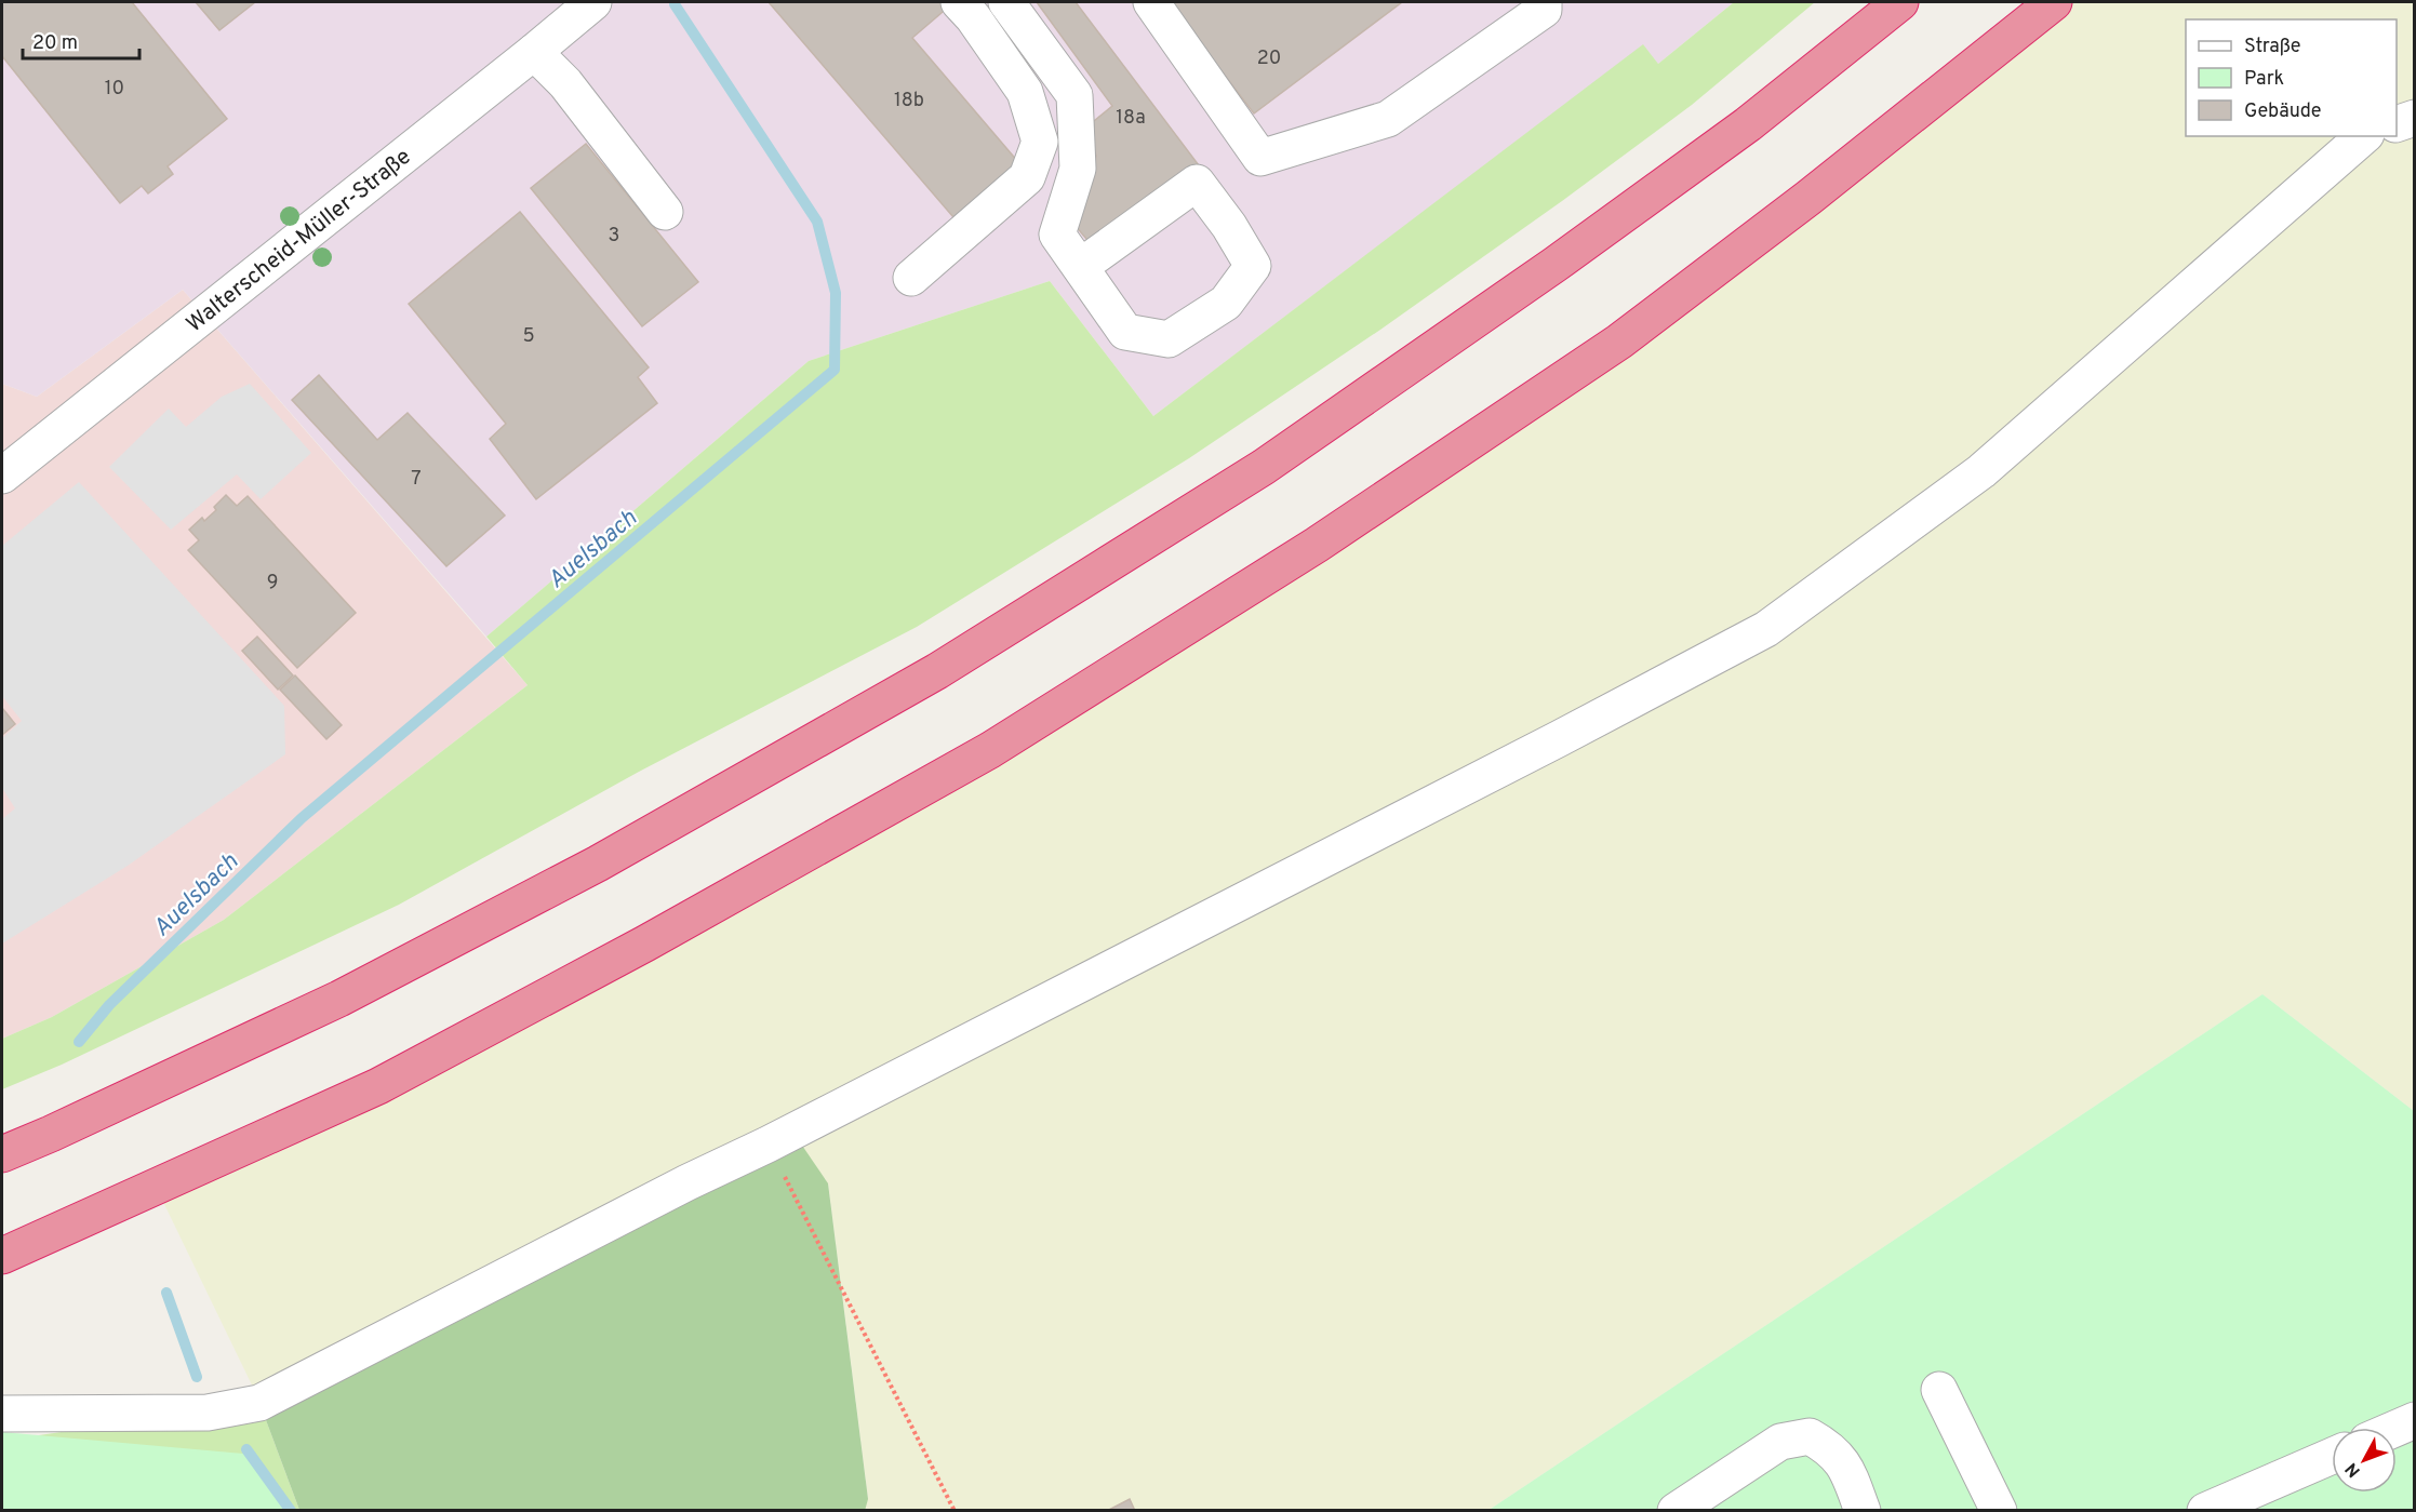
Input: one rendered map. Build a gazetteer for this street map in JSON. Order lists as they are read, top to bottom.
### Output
{
  "streets": {
    "street": ["Walterscheid-Müller-Straße"]
  },
  "water": ["Auelsbach"],
  "house_numbers": [
    "20",
    "10",
    "18b",
    "18a",
    "3",
    "5",
    "7",
    "9"
  ],
  "legend": ["Straße", "Park", "Gebäude"],
  "scale_bar": "20 m",
  "north": "bottom left"
}
